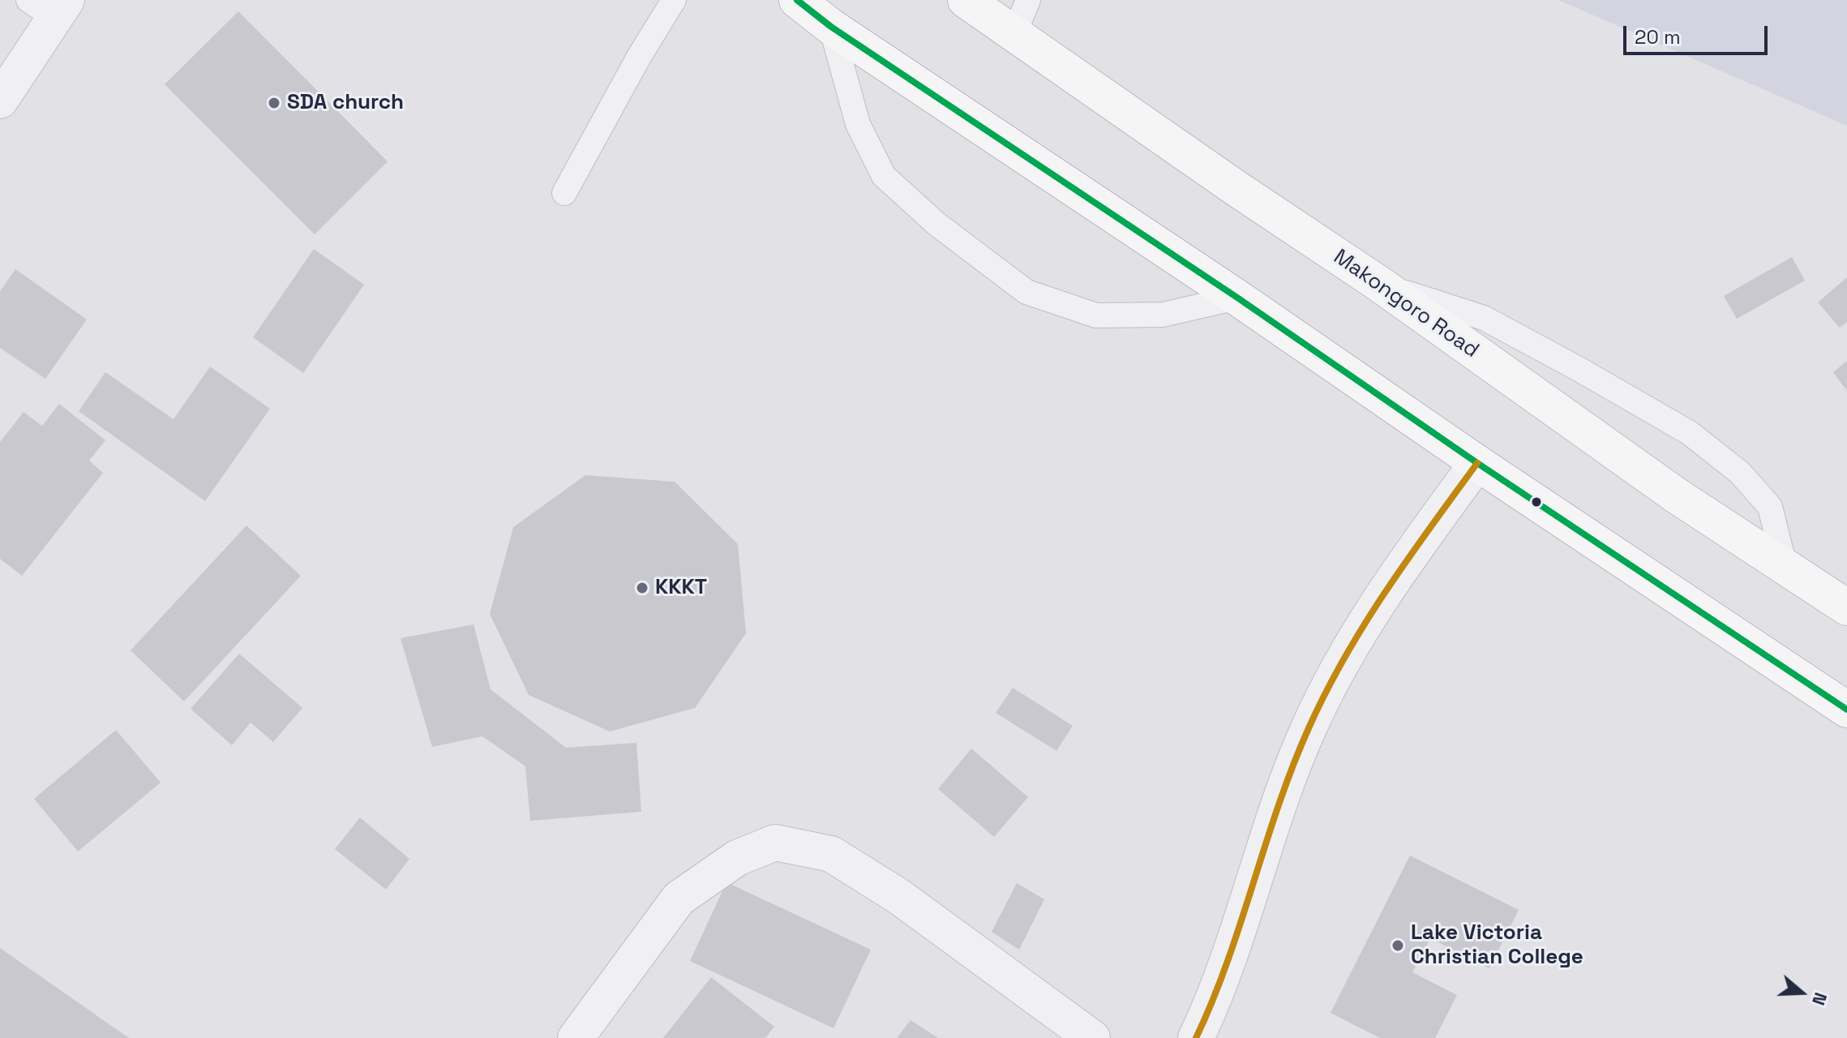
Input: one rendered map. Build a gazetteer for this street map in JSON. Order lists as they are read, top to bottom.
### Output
{
  "streets": {
    "main road": ["Makongoro Road"]
  },
  "places": ["SDA church", "KKKT", "Lake Victoria Christian College"],
  "scale_bar": "20 m",
  "north": "right"
}
